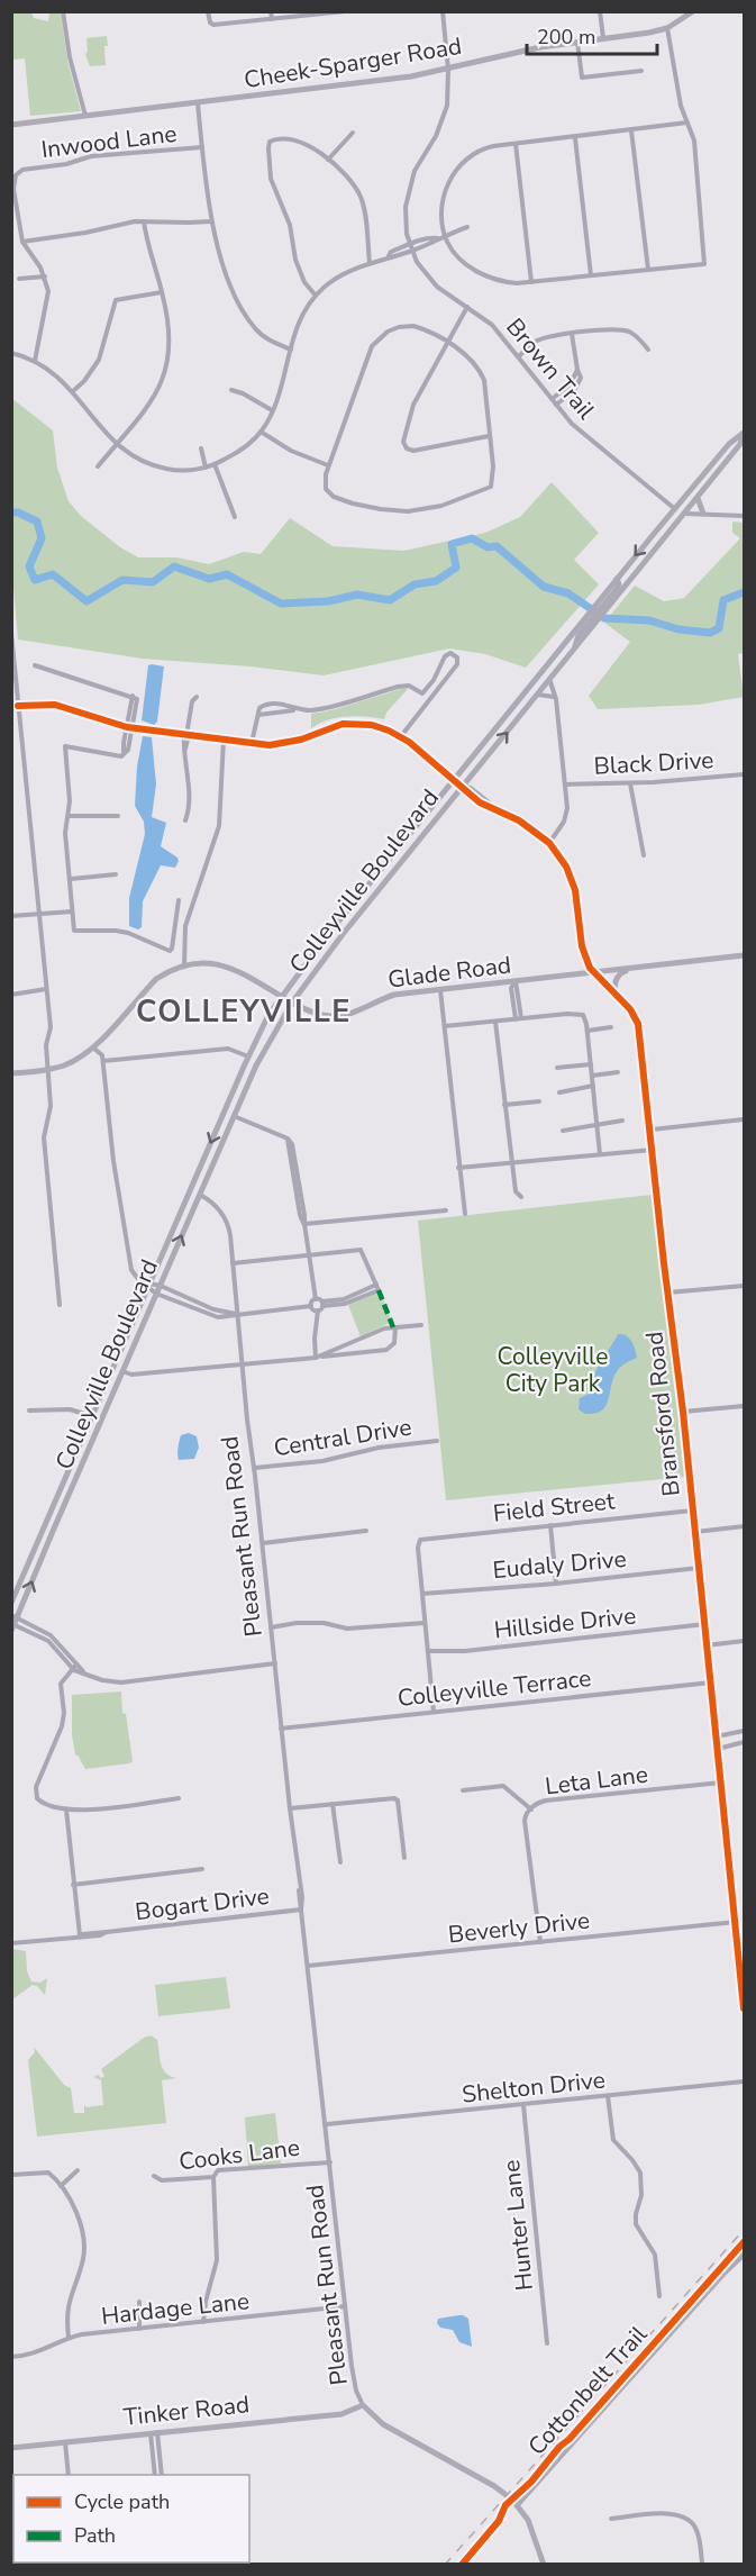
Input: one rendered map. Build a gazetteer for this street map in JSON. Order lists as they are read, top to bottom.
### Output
{
  "streets": {
    "main road": [
      "Cheek-Sparger Road",
      "Colleyville Boulevard",
      "Glade Road",
      "Pleasant Run Road",
      "Tinker Road"
    ],
    "street": [
      "Inwood Lane",
      "Brown Trail",
      "Black Drive",
      "Bransford Road",
      "Central Drive",
      "Field Street",
      "Eudaly Drive",
      "Hillside Drive",
      "Colleyville Terrace",
      "Leta Lane",
      "Bogart Drive",
      "Beverly Drive",
      "Shelton Drive",
      "Cooks Lane",
      "Hunter Lane",
      "Hardage Lane"
    ],
    "cycle path": ["Cottonbelt Trail"]
  },
  "crossings": [
    ["Cheek-Sparger Road", "Brown Trail"],
    ["Brown Trail", "Colleyville Boulevard"],
    ["Colleyville Boulevard", "Glade Road"],
    ["Colleyville Boulevard", "Pleasant Run Road"],
    ["Glade Road", "Bransford Road"],
    ["Bransford Road", "Field Street"],
    ["Bransford Road", "Eudaly Drive"],
    ["Bransford Road", "Hillside Drive"],
    ["Bransford Road", "Colleyville Terrace"],
    ["Bransford Road", "Leta Lane"],
    ["Bransford Road", "Beverly Drive"],
    ["Central Drive", "Pleasant Run Road"],
    ["Field Street", "Eudaly Drive"],
    ["Pleasant Run Road", "Colleyville Terrace"],
    ["Pleasant Run Road", "Bogart Drive"],
    ["Pleasant Run Road", "Beverly Drive"],
    ["Pleasant Run Road", "Shelton Drive"],
    ["Pleasant Run Road", "Cooks Lane"],
    ["Pleasant Run Road", "Hardage Lane"],
    ["Pleasant Run Road", "Tinker Road"],
    ["Leta Lane", "Beverly Drive"],
    ["Shelton Drive", "Hunter Lane"]
  ],
  "districts": ["COLLEYVILLE"],
  "parks": ["Colleyville City Park"],
  "legend": ["Cycle path", "Path"],
  "scale_bar": "200 m"
}
